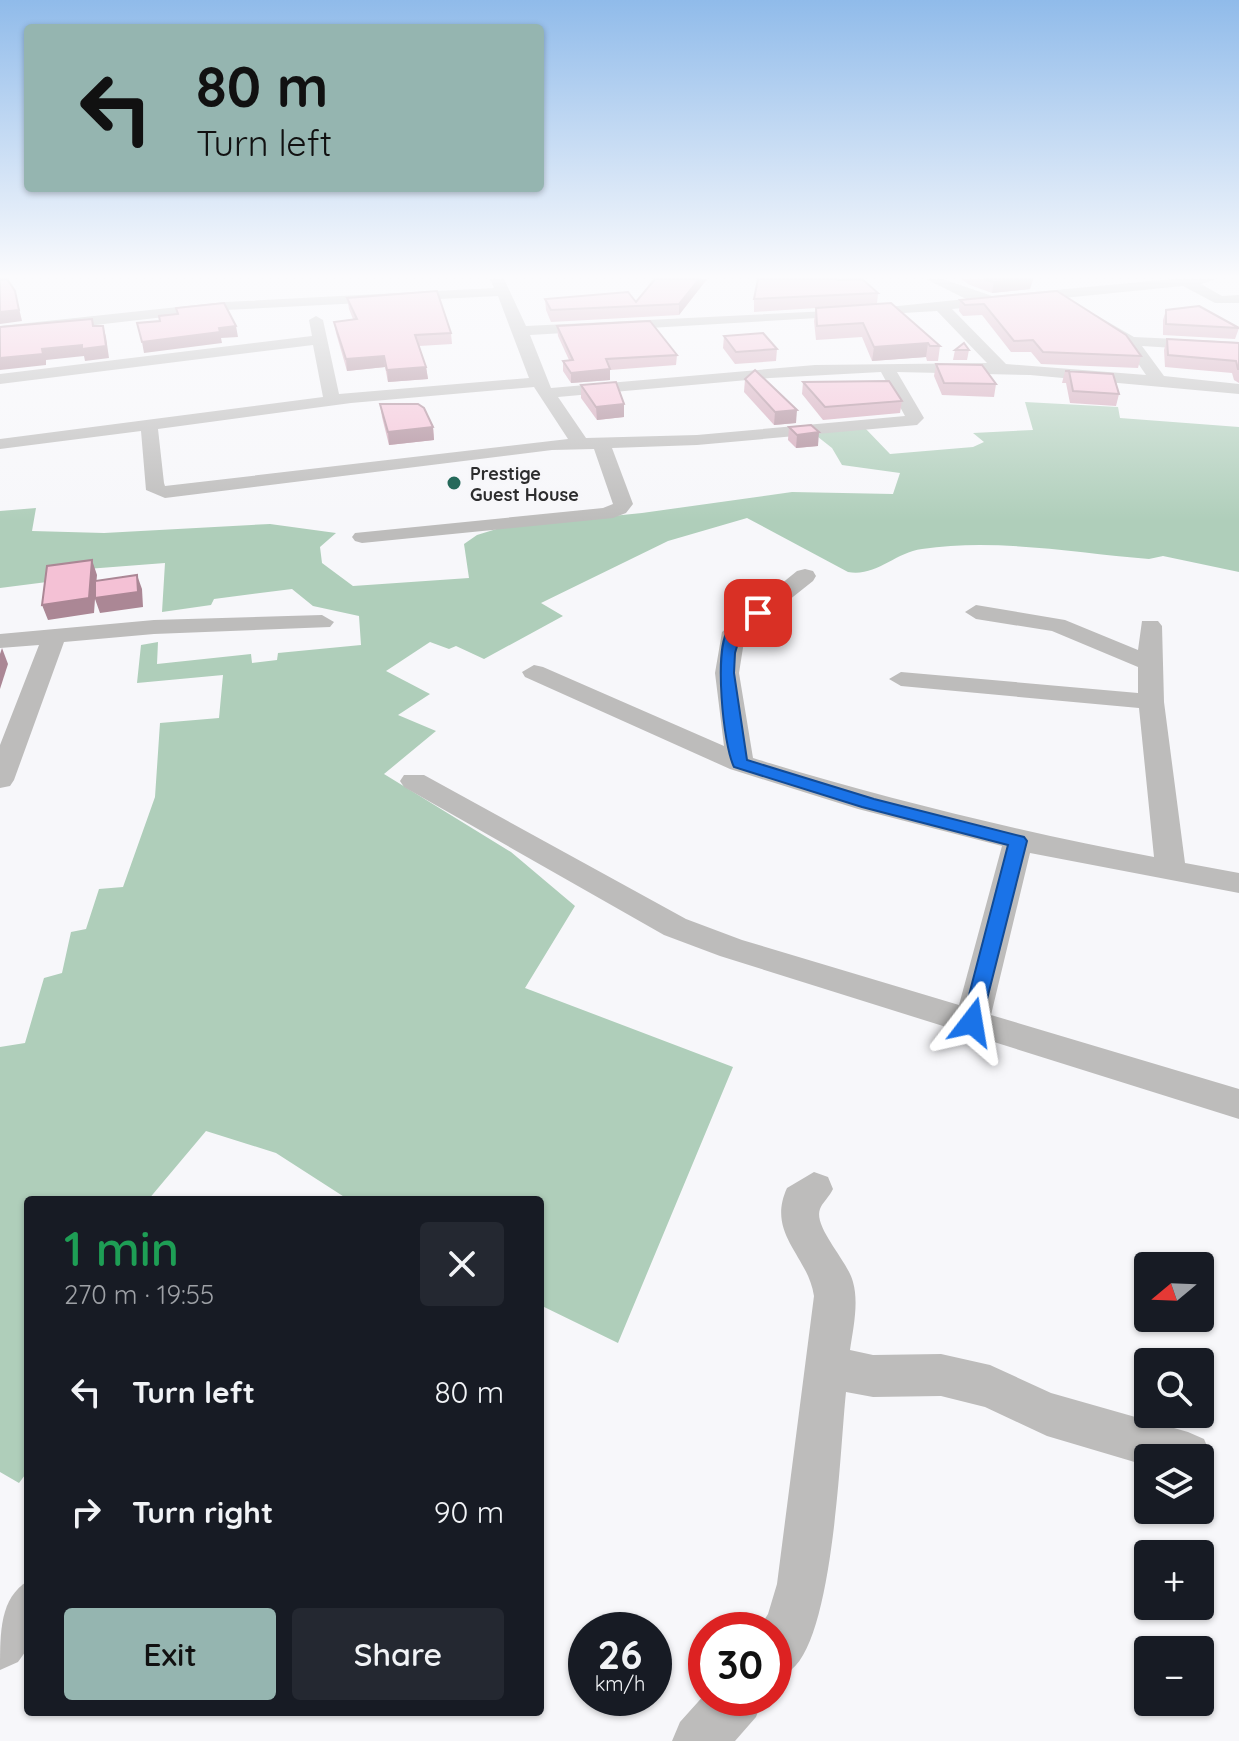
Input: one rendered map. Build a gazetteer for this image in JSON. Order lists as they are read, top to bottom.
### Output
{
  "places": ["Prestige Guest House"],
  "north": "left",
  "page": {
    "turn": ["80 m", "Turn left"],
    "heading": ["1 min", "270 m · 19:55"],
    "map_buttons": ["+", "−"],
    "list": [
      {
        "name": "Turn left",
        "value": "80 m"
      },
      {
        "name": "Turn right",
        "value": "90 m"
      }
    ],
    "buttons": ["Exit", "Share"],
    "speed": "26 km/h",
    "limit": "30"
  }
}
